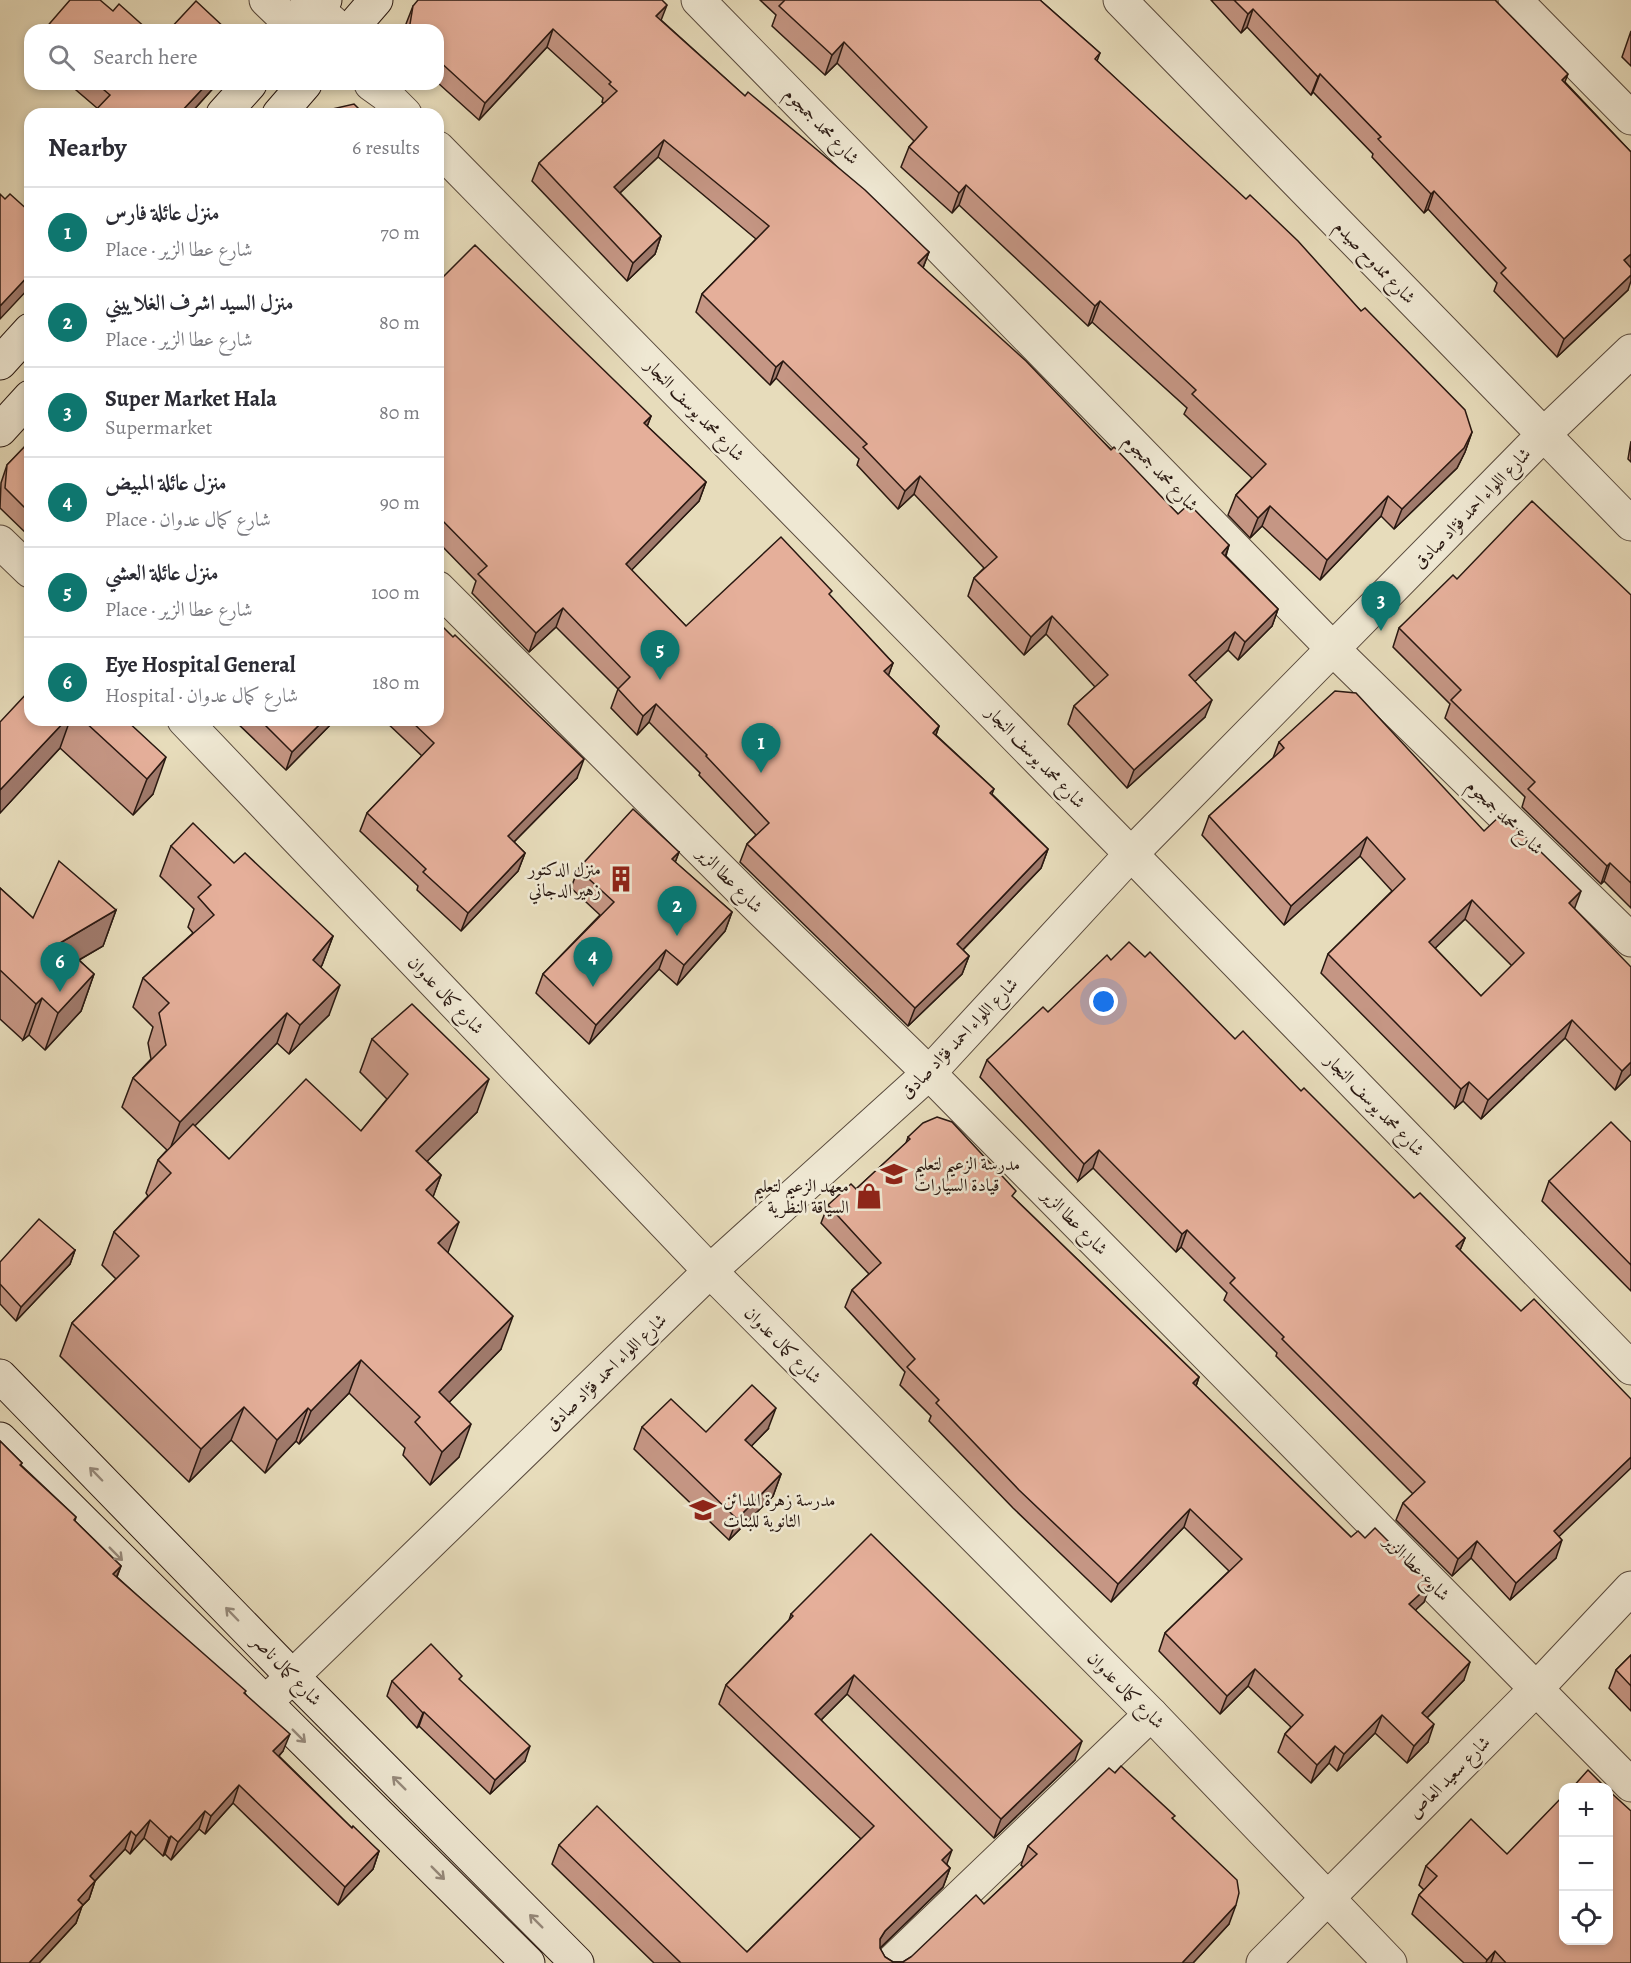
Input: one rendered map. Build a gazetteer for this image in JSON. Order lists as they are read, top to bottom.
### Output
{
  "streets": {
    "street": [
      "شارع محمد جمجوم",
      "شارع ممدوح صيدم",
      "شارع محمد يوسف النجار",
      "شارع اللواء احمد فؤاد صادق",
      "شارع عطا الزير",
      "شارع كمال عدوان",
      "شارع كمال ناصر",
      "شارع سعيد العاص"
    ]
  },
  "crossings": [
    ["شارع محمد جمجوم", "شارع اللواء احمد فؤاد صادق"],
    ["شارع ممدوح صيدم", "شارع اللواء احمد فؤاد صادق"],
    ["شارع محمد يوسف النجار", "شارع اللواء احمد فؤاد صادق"],
    ["شارع اللواء احمد فؤاد صادق", "شارع عطا الزير"],
    ["شارع اللواء احمد فؤاد صادق", "شارع كمال عدوان"],
    ["شارع اللواء احمد فؤاد صادق", "شارع كمال ناصر"],
    ["شارع عطا الزير", "شارع سعيد العاص"],
    ["شارع كمال عدوان", "شارع سعيد العاص"]
  ],
  "places": {
    "building": ["منزل الدكتور زهير الدجاني"],
    "school or university": ["مدرسة الزعيم لتعليم قيادة السيارات", "مدرسة زهرة المدائن الثانوية للبنات"],
    "shop": ["معهد الزعيم لتعليم السياقة النظرية"]
  },
  "page": {
    "search": "Search here",
    "heading": ["Nearby", "6 results"],
    "list": [
      {
        "mark": "1",
        "name": "منزل عائلة فارس",
        "note": "Place · شارع عطا الزير",
        "value": "70 m"
      },
      {
        "mark": "2",
        "name": "منزل السيد اشرف الغلاييني",
        "note": "Place · شارع عطا الزير",
        "value": "80 m"
      },
      {
        "mark": "3",
        "name": "Super Market Hala",
        "note": "Supermarket",
        "value": "80 m"
      },
      {
        "mark": "4",
        "name": "منزل عائلة المبيض",
        "note": "Place · شارع كمال عدوان",
        "value": "90 m"
      },
      {
        "mark": "5",
        "name": "منزل عائلة العشي",
        "note": "Place · شارع عطا الزير",
        "value": "100 m"
      },
      {
        "mark": "6",
        "name": "Eye Hospital General",
        "note": "Hospital · شارع كمال عدوان",
        "value": "180 m"
      }
    ],
    "pins": [
      "3",
      "5",
      "1",
      "2",
      "4",
      "6"
    ],
    "map_buttons": ["+", "−"]
  }
}
